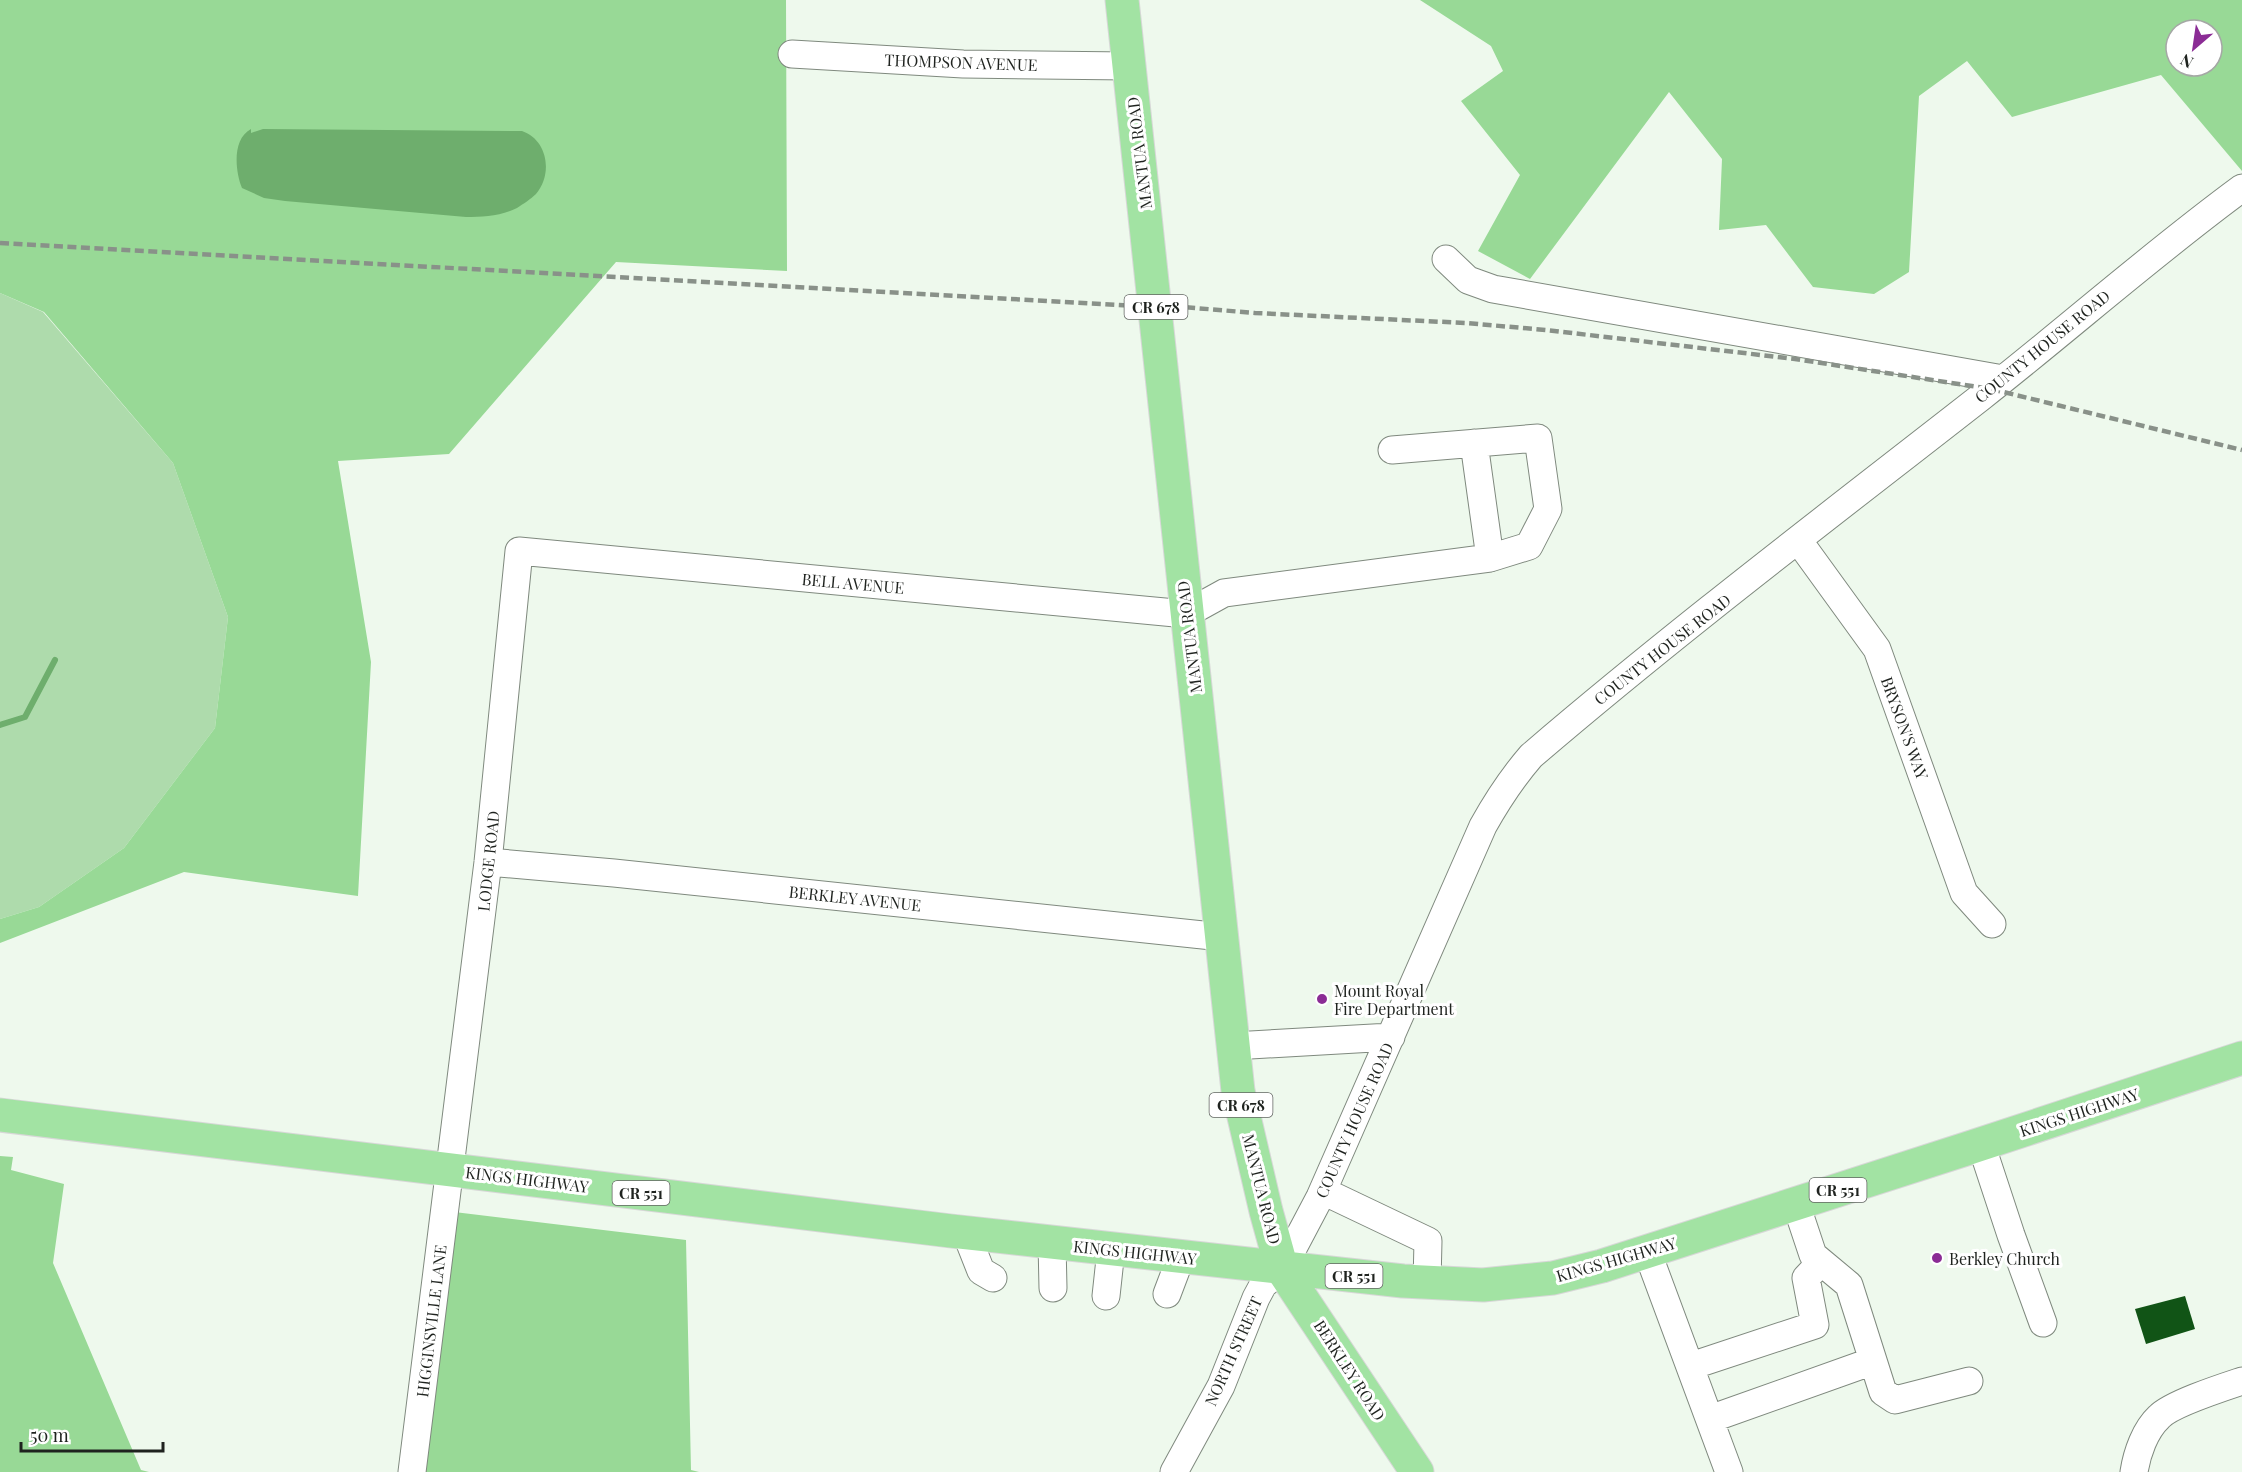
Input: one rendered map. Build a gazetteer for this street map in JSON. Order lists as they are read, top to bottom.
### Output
{
  "streets": {
    "main road": [
      "MANTUA ROAD",
      "CR 678",
      "KINGS HIGHWAY",
      "CR 551",
      "BERKLEY ROAD"
    ],
    "street": [
      "THOMPSON AVENUE",
      "COUNTY HOUSE ROAD",
      "BELL AVENUE",
      "BRYSON'S WAY",
      "LODGE ROAD",
      "BERKLEY AVENUE",
      "HIGGINSVILLE LANE",
      "NORTH STREET"
    ]
  },
  "crossings": [
    ["THOMPSON AVENUE", "MANTUA ROAD"],
    ["MANTUA ROAD", "COUNTY HOUSE ROAD"],
    ["MANTUA ROAD", "BELL AVENUE"],
    ["MANTUA ROAD", "BERKLEY AVENUE"],
    ["MANTUA ROAD", "KINGS HIGHWAY"],
    ["MANTUA ROAD", "NORTH STREET"],
    ["MANTUA ROAD", "BERKLEY ROAD"],
    ["COUNTY HOUSE ROAD", "BRYSON'S WAY"],
    ["COUNTY HOUSE ROAD", "KINGS HIGHWAY"],
    ["COUNTY HOUSE ROAD", "NORTH STREET"],
    ["COUNTY HOUSE ROAD", "BERKLEY ROAD"],
    ["BELL AVENUE", "LODGE ROAD"],
    ["LODGE ROAD", "BERKLEY AVENUE"],
    ["LODGE ROAD", "KINGS HIGHWAY"],
    ["LODGE ROAD", "HIGGINSVILLE LANE"],
    ["KINGS HIGHWAY", "HIGGINSVILLE LANE"],
    ["KINGS HIGHWAY", "NORTH STREET"],
    ["KINGS HIGHWAY", "BERKLEY ROAD"],
    ["NORTH STREET", "BERKLEY ROAD"]
  ],
  "places": ["Mount Royal Fire Department", "Berkley Church"],
  "scale_bar": "50 m",
  "north": "bottom left"
}
